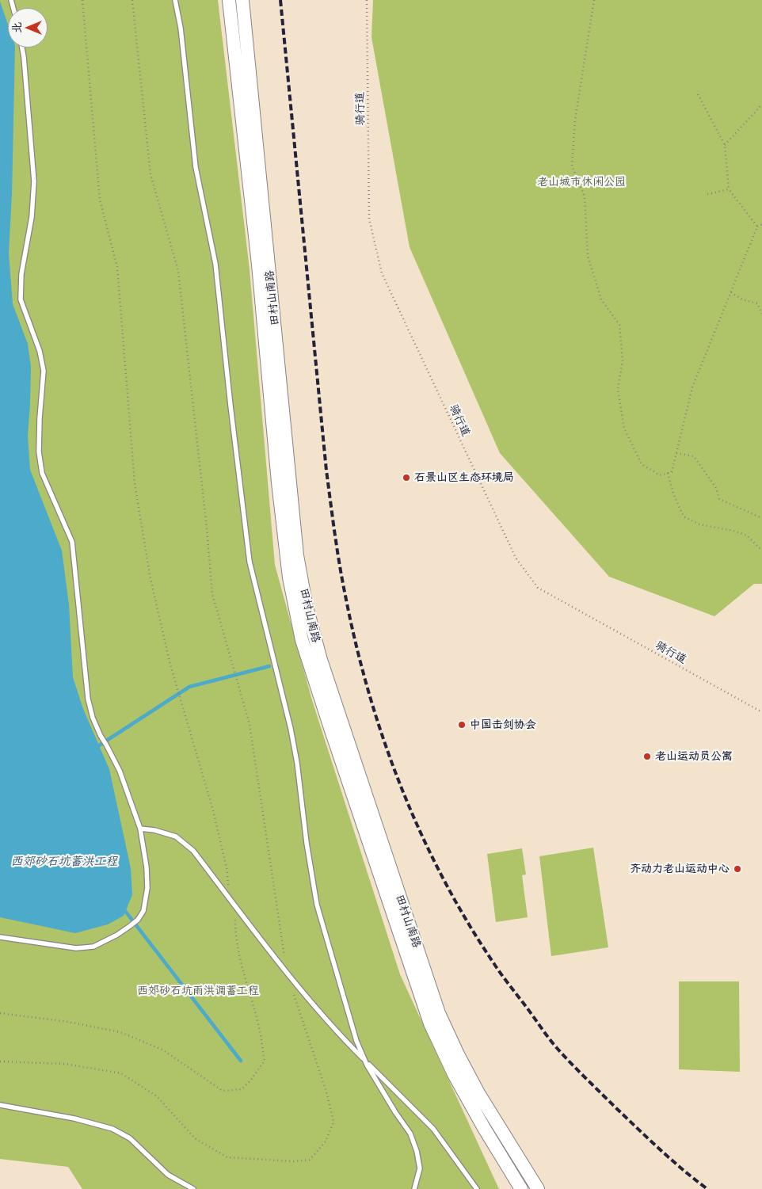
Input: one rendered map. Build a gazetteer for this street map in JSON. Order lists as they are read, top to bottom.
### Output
{
  "streets": {
    "main road": ["田村山南路"],
    "path": ["骑行道"]
  },
  "water": ["西郊砂石坑蓄洪工程"],
  "parks": ["老山城市休闲公园", "西郊砂石坑雨洪调蓄工程"],
  "places": [
    "石景山区生态环境局",
    "中国击剑协会",
    "老山运动员公寓",
    "齐动力老山运动中心"
  ],
  "north": "left"
}
